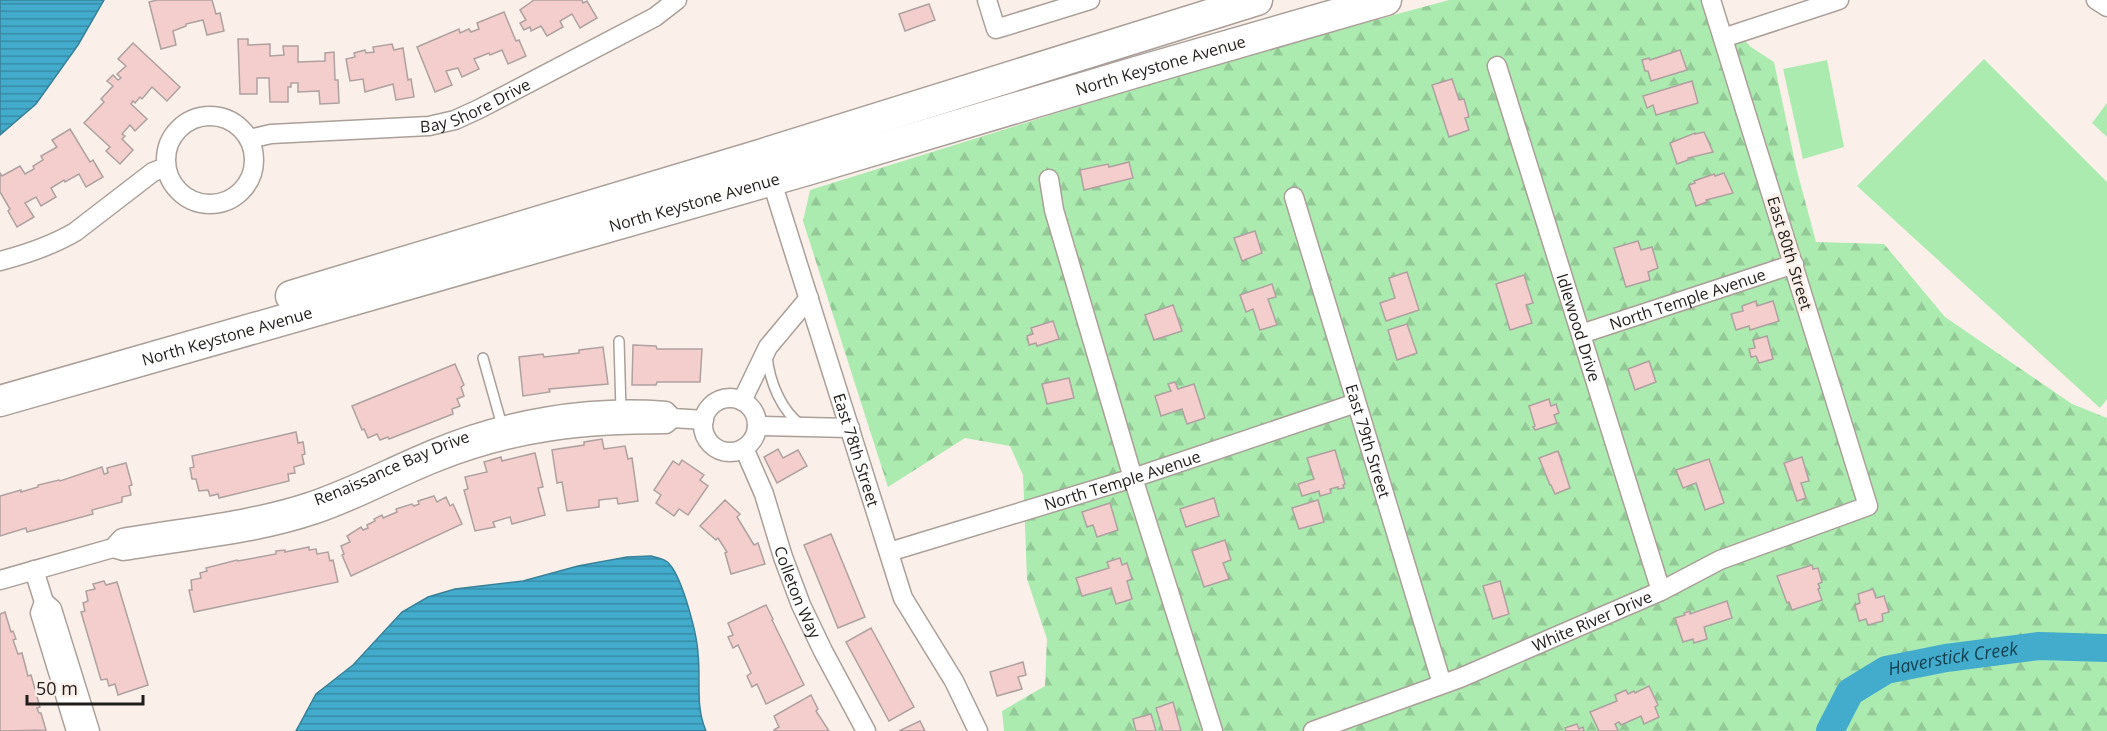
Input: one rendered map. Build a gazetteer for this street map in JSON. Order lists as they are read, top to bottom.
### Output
{
  "streets": {
    "main road": ["North Keystone Avenue"],
    "street": [
      "Bay Shore Drive",
      "East 80th Street",
      "North Temple Avenue",
      "Idlewood Drive",
      "East 79th Street",
      "East 78th Street",
      "Renaissance Bay Drive",
      "Colleton Way",
      "White River Drive"
    ]
  },
  "crossings": [
    ["North Keystone Avenue", "East 78th Street"],
    ["East 80th Street", "North Temple Avenue"],
    ["East 80th Street", "White River Drive"],
    ["North Temple Avenue", "Idlewood Drive"],
    ["North Temple Avenue", "East 79th Street"],
    ["North Temple Avenue", "East 78th Street"],
    ["Idlewood Drive", "White River Drive"],
    ["East 79th Street", "White River Drive"],
    ["Renaissance Bay Drive", "Colleton Way"]
  ],
  "water": ["Haverstick Creek"],
  "scale_bar": "50 m"
}
